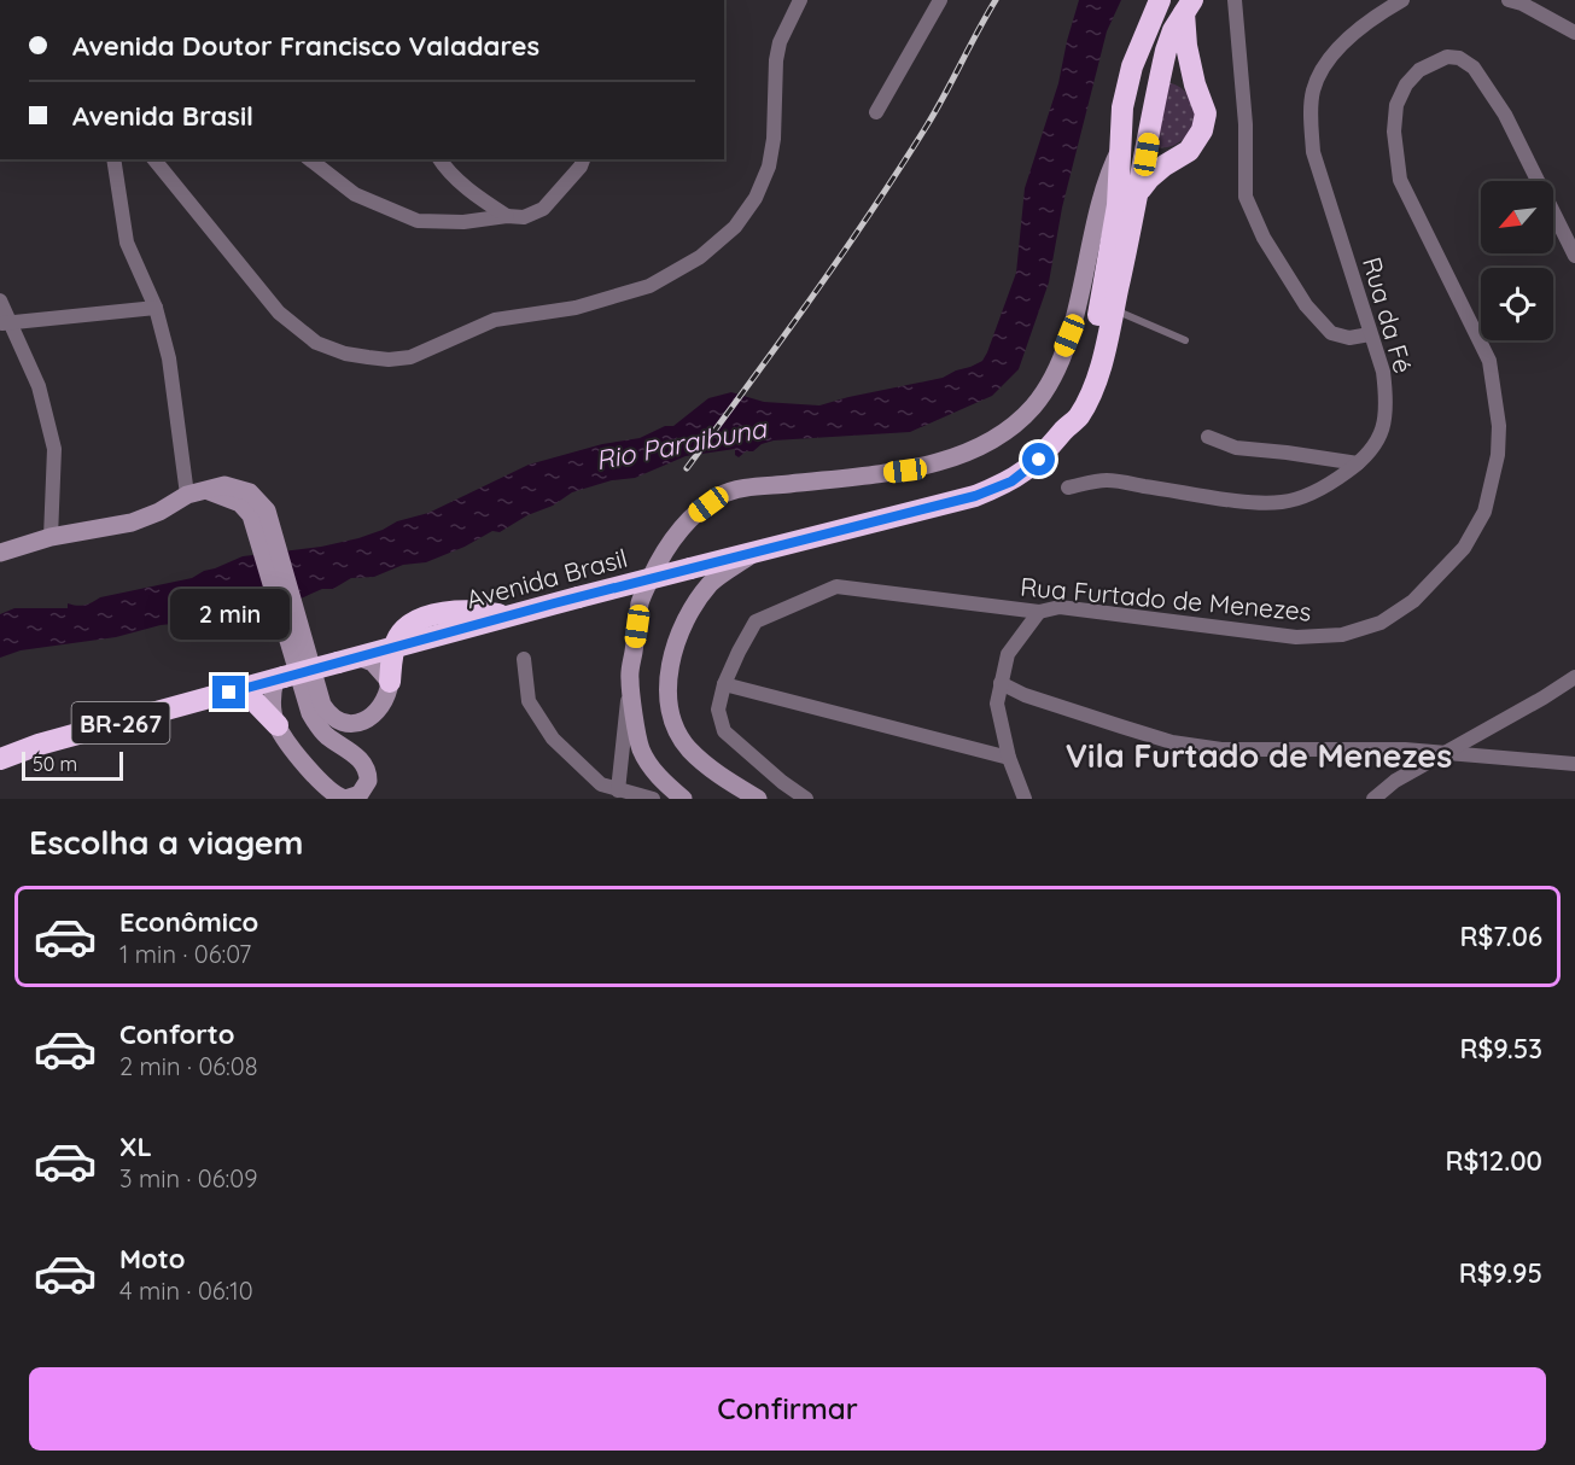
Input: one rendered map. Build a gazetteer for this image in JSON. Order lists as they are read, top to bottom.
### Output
{
  "streets": {
    "highway": ["Avenida Brasil", "BR-267"],
    "street": ["Rua da Fé", "Rua Furtado de Menezes"]
  },
  "crossings": [
    ["Avenida Brasil", "BR-267"]
  ],
  "districts": ["Vila Furtado de Menezes"],
  "water": ["Rio Paraibuna"],
  "scale_bar": "50 m",
  "north": "bottom left",
  "page": {
    "banner": ["Avenida Doutor Francisco Valadares", "Avenida Brasil"],
    "bubble": "2 min",
    "scale": "50 m",
    "heading": "Escolha a viagem",
    "list": [
      {
        "name": "Econômico",
        "note": "1 min · 06:07",
        "value": "R$7.06"
      },
      {
        "name": "Conforto",
        "note": "2 min · 06:08",
        "value": "R$9.53"
      },
      {
        "name": "XL",
        "note": "3 min · 06:09",
        "value": "R$12.00"
      },
      {
        "name": "Moto",
        "note": "4 min · 06:10",
        "value": "R$9.95"
      }
    ],
    "buttons": "Confirmar"
  }
}
